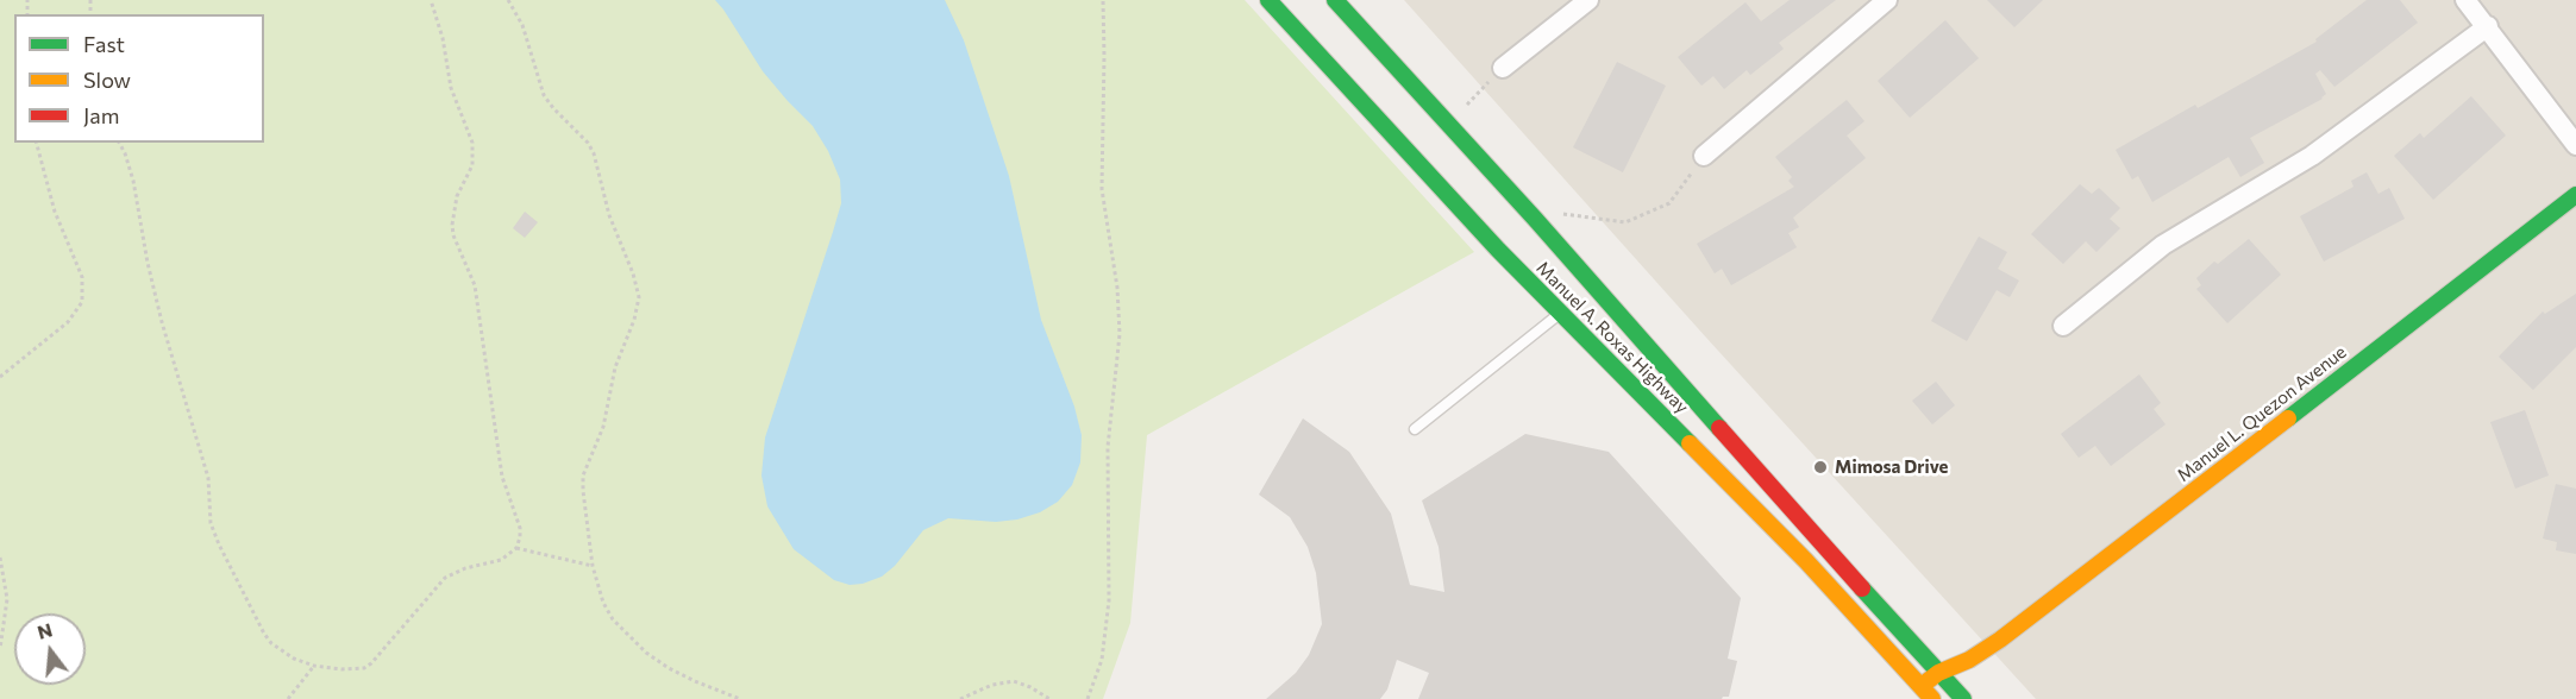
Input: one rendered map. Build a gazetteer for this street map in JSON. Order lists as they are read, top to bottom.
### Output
{
  "streets": {
    "main road": ["Manuel A. Roxas Highway", "Manuel L. Quezon Avenue"]
  },
  "crossings": [
    ["Manuel A. Roxas Highway", "Manuel L. Quezon Avenue"]
  ],
  "places": ["Mimosa Drive"],
  "legend": ["Fast", "Slow", "Jam"],
  "north": "top"
}
